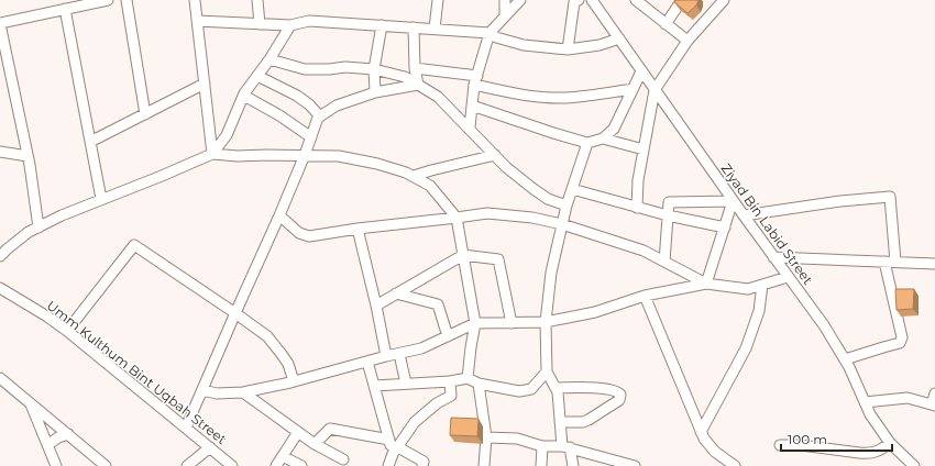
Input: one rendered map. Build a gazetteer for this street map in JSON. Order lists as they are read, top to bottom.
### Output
{
  "streets": {
    "street": ["Ziyad Bin Labid Street", "Umm Kulthum Bint Uqbah Street"]
  },
  "scale_bar": "100 m"
}
